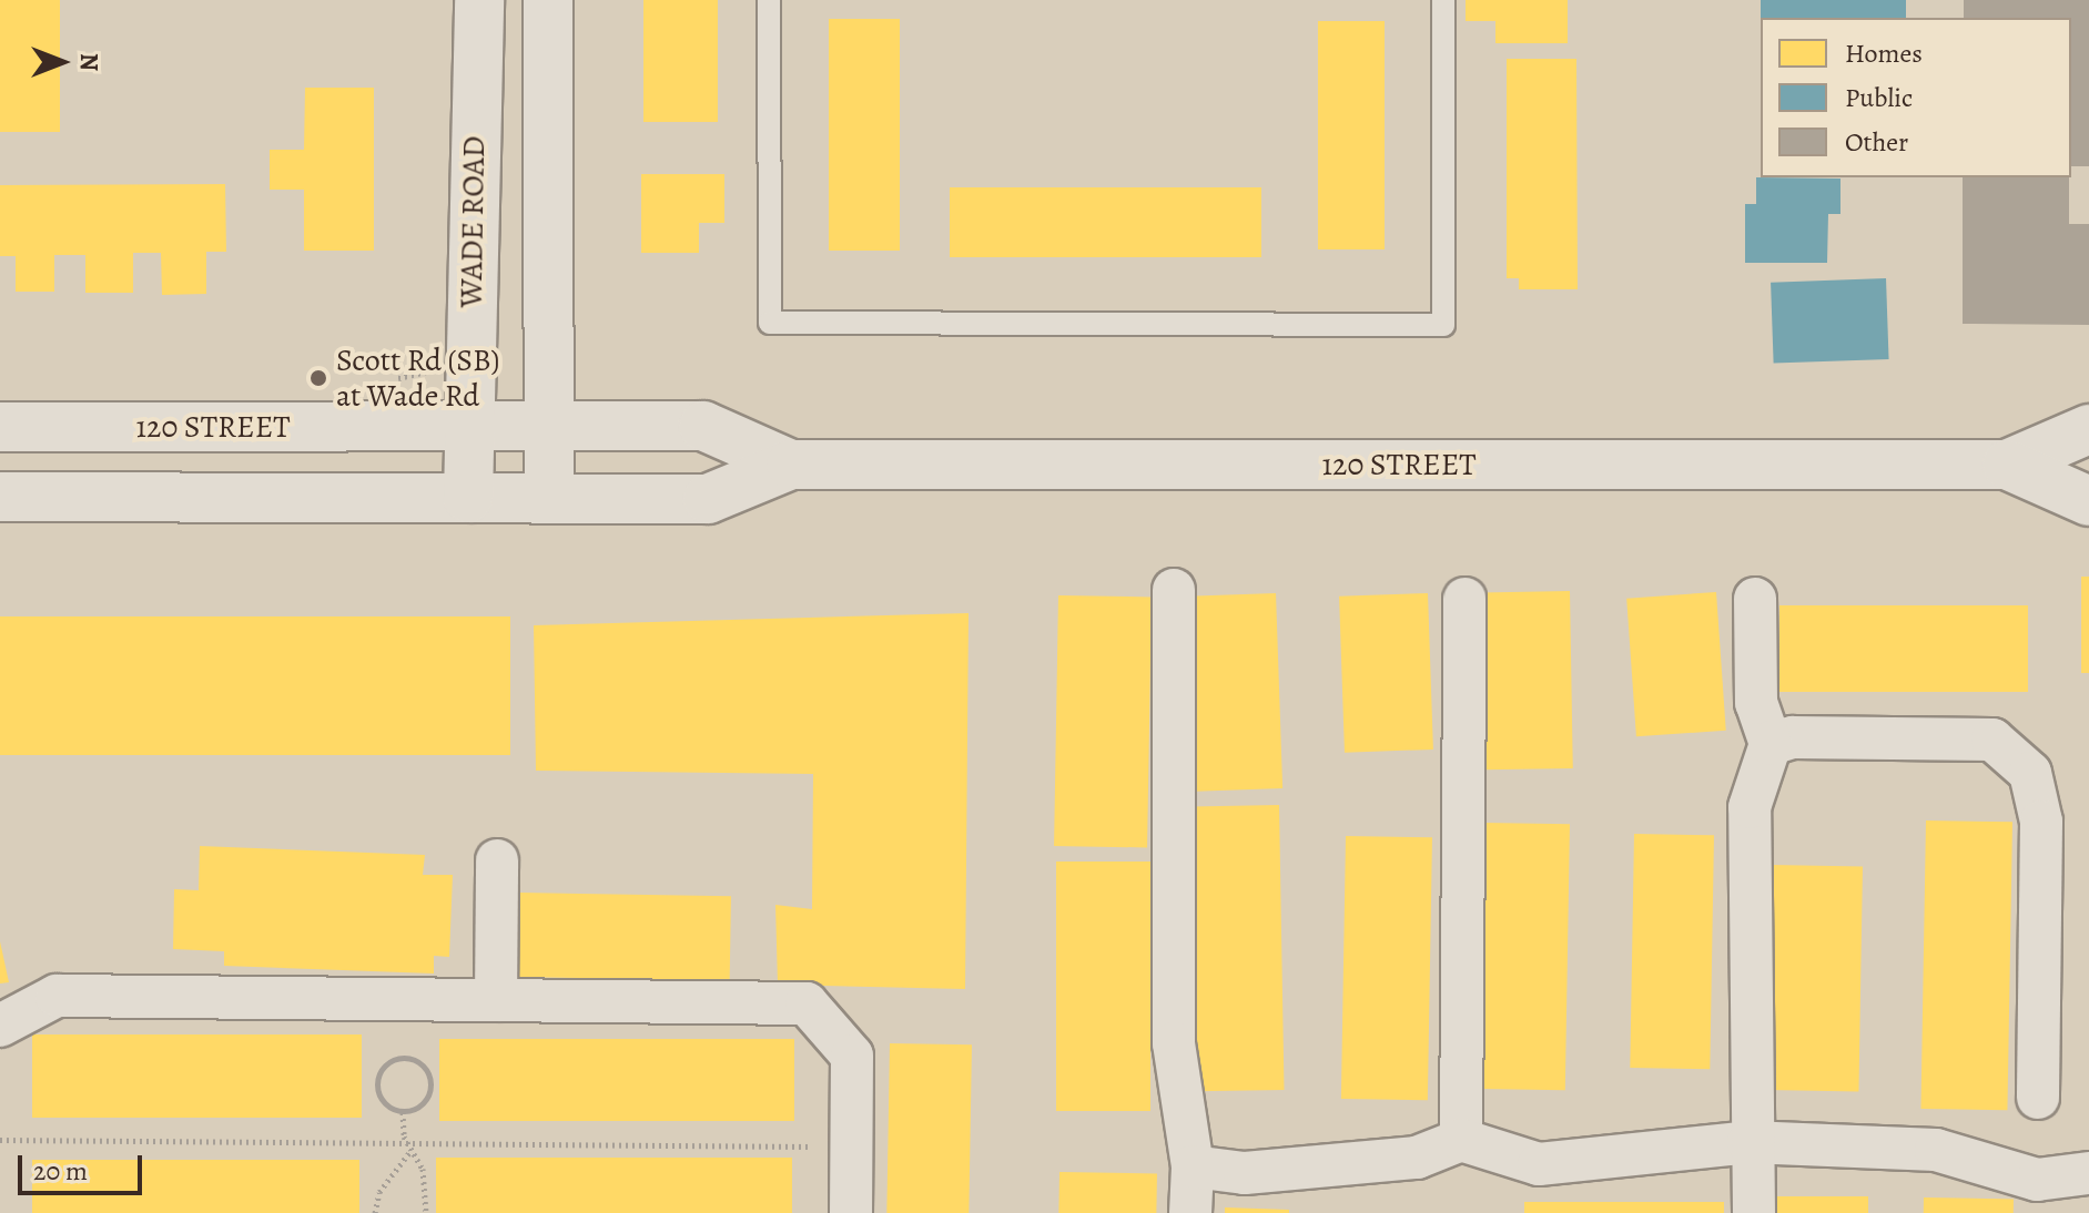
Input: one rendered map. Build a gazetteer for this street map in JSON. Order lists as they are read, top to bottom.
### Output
{
  "streets": {
    "main road": ["WADE ROAD", "120 STREET"]
  },
  "crossings": [
    ["WADE ROAD", "120 STREET"]
  ],
  "places": ["Scott Rd (SB) at Wade Rd"],
  "legend": ["Homes", "Public", "Other"],
  "scale_bar": "20 m",
  "north": "right"
}
